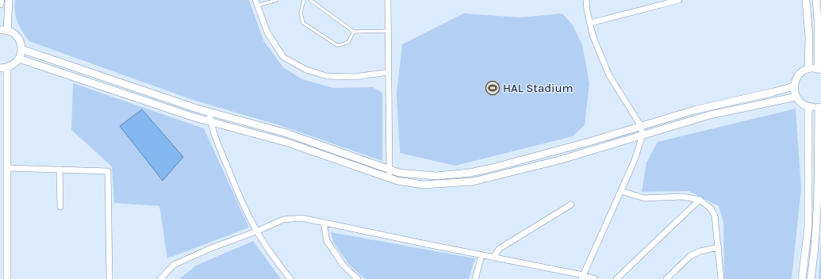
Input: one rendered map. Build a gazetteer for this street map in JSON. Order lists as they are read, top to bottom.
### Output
{
  "places": {
    "sports": ["HAL Stadium"]
  }
}
